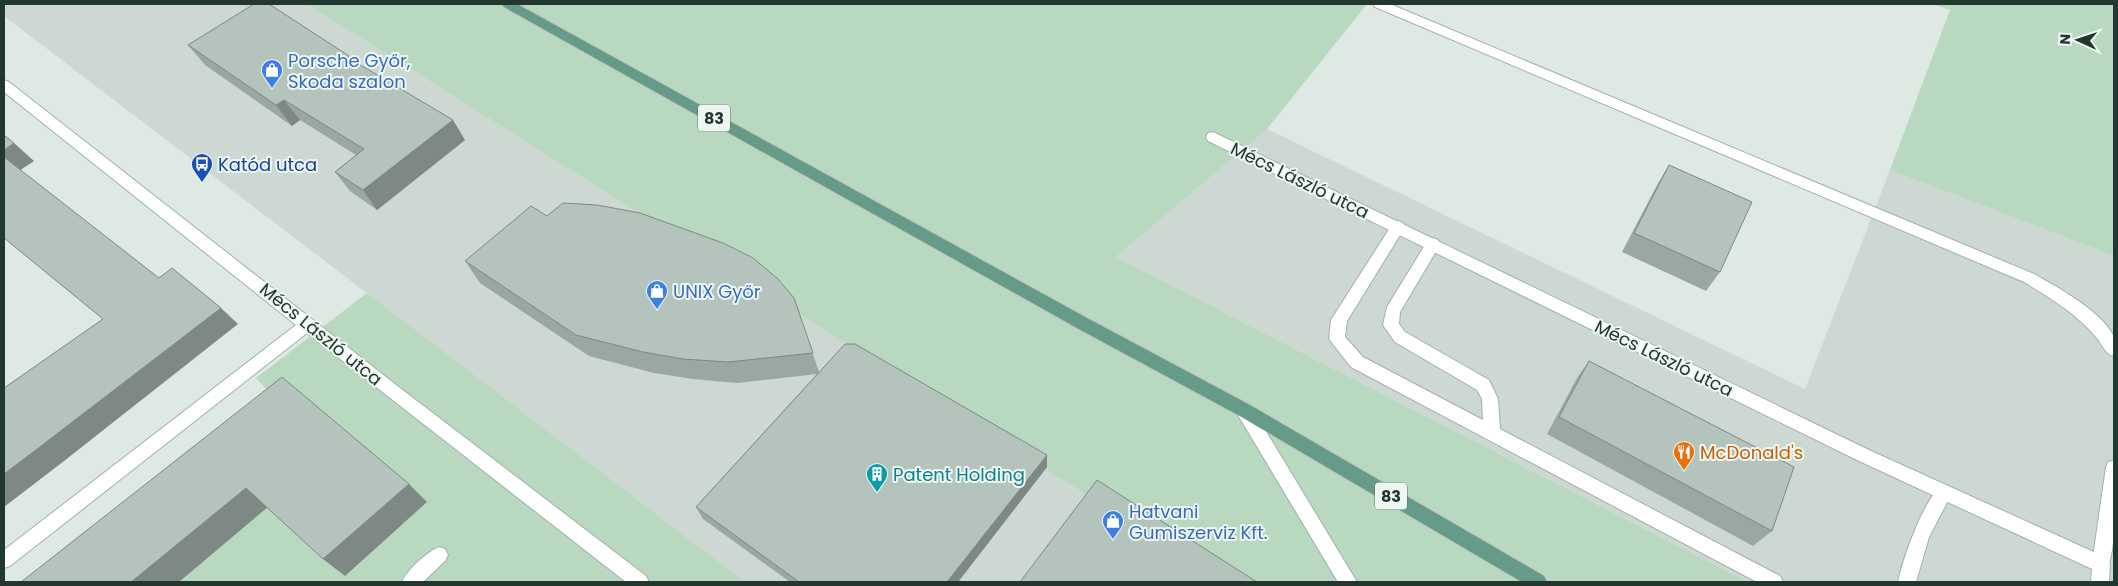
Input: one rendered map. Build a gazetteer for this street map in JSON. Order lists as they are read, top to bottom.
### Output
{
  "streets": {
    "main road": ["83"],
    "street": ["Mécs László utca"]
  },
  "places": {
    "shop": ["Porsche Győr, Skoda szalon", "UNIX Győr", "Hatvani Gumiszerviz Kft."],
    "bus stop": ["Katód utca"],
    "restaurant": ["McDonald's"],
    "building": ["Patent Holding"]
  },
  "north": "left"
}
